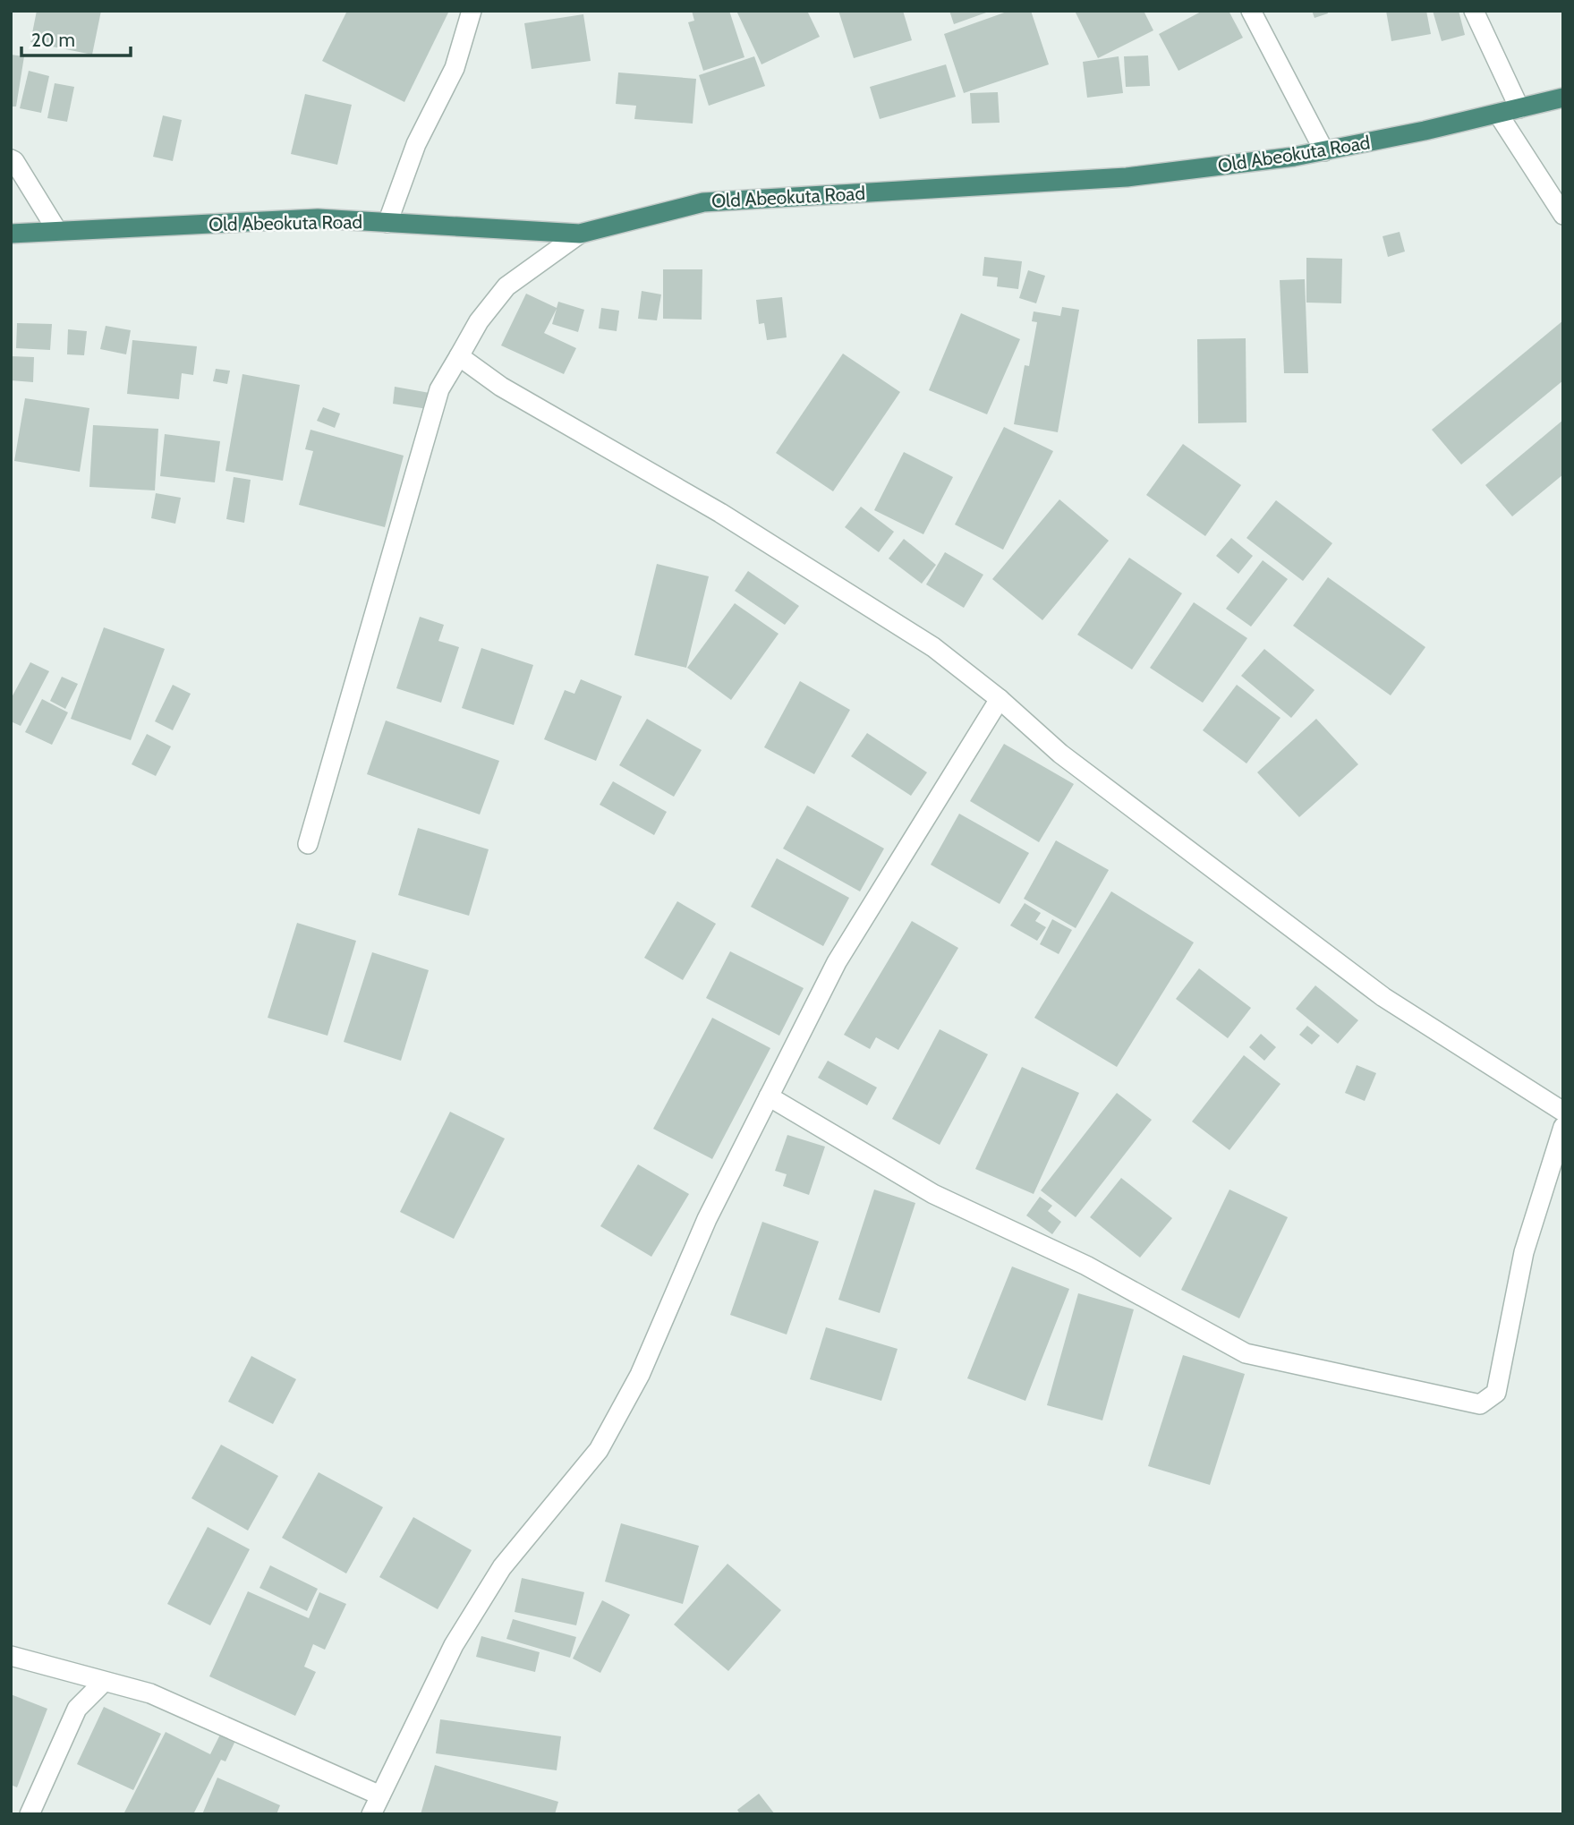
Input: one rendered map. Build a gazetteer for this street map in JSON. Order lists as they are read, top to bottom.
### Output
{
  "streets": {
    "highway": ["Old Abeokuta Road"]
  },
  "scale_bar": "20 m"
}
